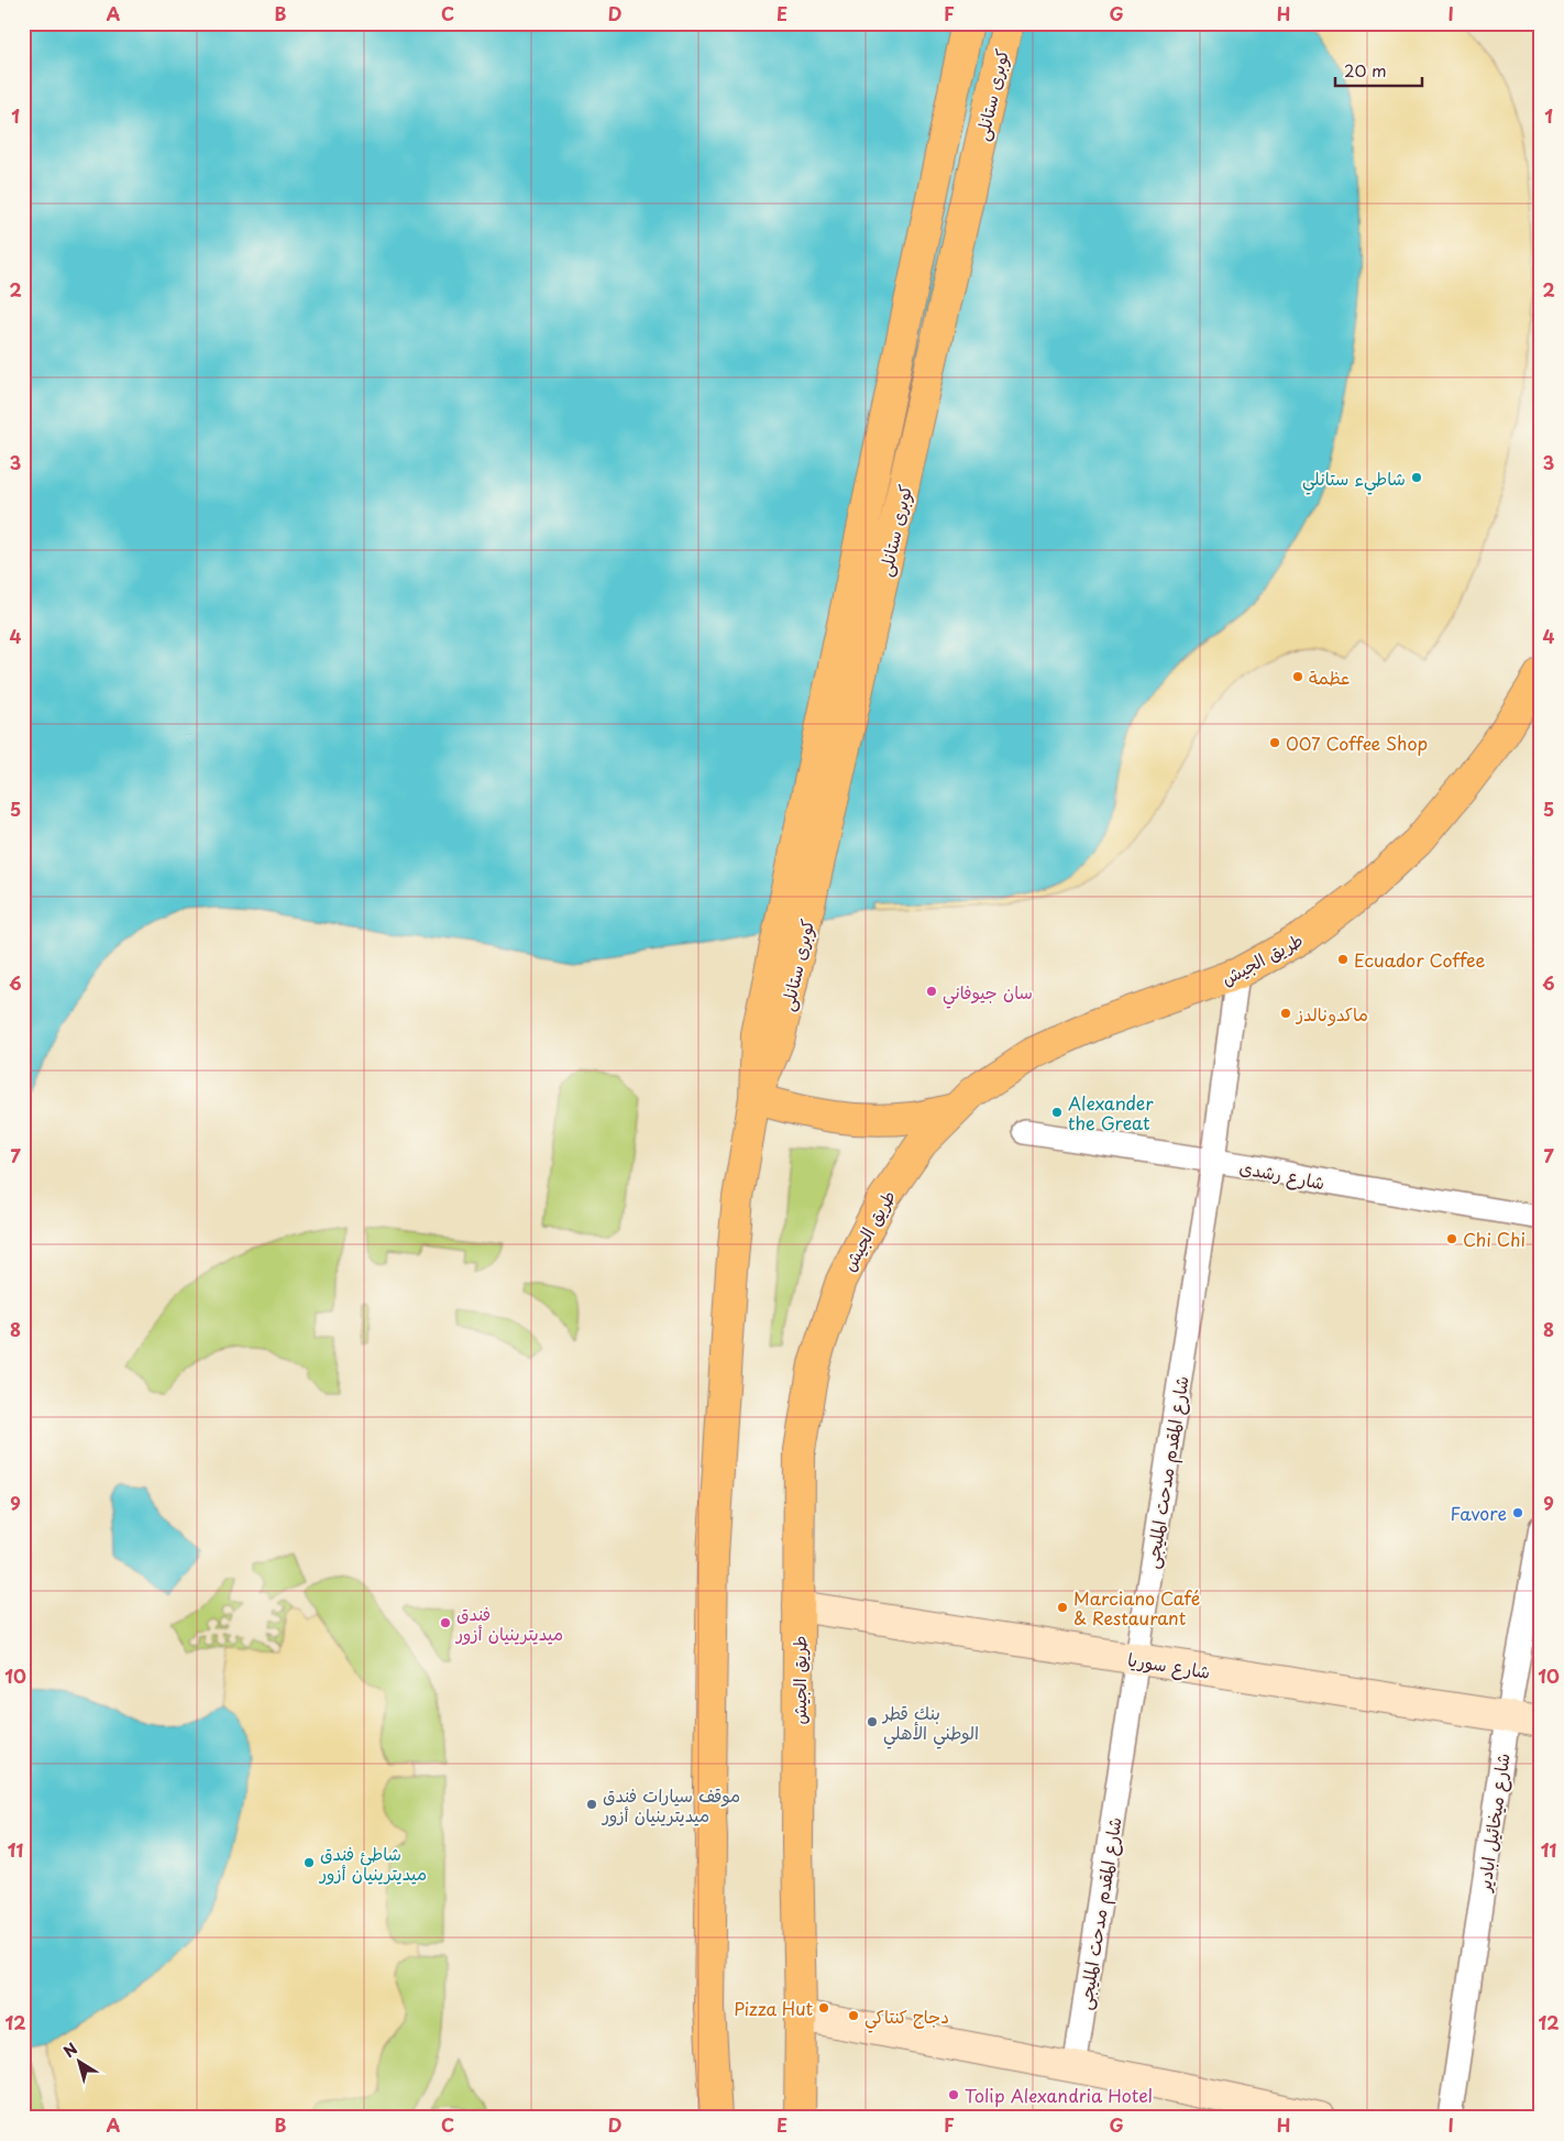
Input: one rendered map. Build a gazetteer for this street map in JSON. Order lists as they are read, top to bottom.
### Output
{
  "streets": {
    "highway": ["كوبرى ستانلى", "طريق الجيش"],
    "street": [
      "شارع رشدى",
      "شارع المقدم مدحت المليجى",
      "شارع سوريا",
      "شارع ميخائيل ابادير"
    ]
  },
  "crossings": [
    ["طريق الجيش", "شارع المقدم مدحت المليجى"],
    ["طريق الجيش", "شارع سوريا"],
    ["شارع رشدى", "شارع المقدم مدحت المليجى"],
    ["شارع المقدم مدحت المليجى", "شارع سوريا"],
    ["شارع سوريا", "شارع ميخائيل ابادير"]
  ],
  "places": [
    "شاطيء ستانلي",
    "عظمة",
    "007 Coffee Shop",
    "Ecuador Coffee",
    "سان جيوفاني",
    "ماكدونالدز",
    "Alexander the Great",
    "Chi Chi",
    "Favore",
    "Marciano Café & Restaurant",
    "فندق ميديترينيان أزور",
    "بنك قطر الوطني الأهلي",
    "موقف سيارات فندق ميديترينيان أزور",
    "شاطئ فندق ميديترينيان أزور",
    "Pizza Hut",
    "دجاج كنتاكي",
    "Tolip Alexandria Hotel"
  ],
  "scale_bar": "20 m",
  "north": "top left",
  "grid": {
    "columns": [
      "A",
      "B",
      "C",
      "D",
      "E",
      "F",
      "G",
      "H",
      "I"
    ],
    "rows": [
      "1",
      "2",
      "3",
      "4",
      "5",
      "6",
      "7",
      "8",
      "9",
      "10",
      "11",
      "12"
    ]
  }
}
